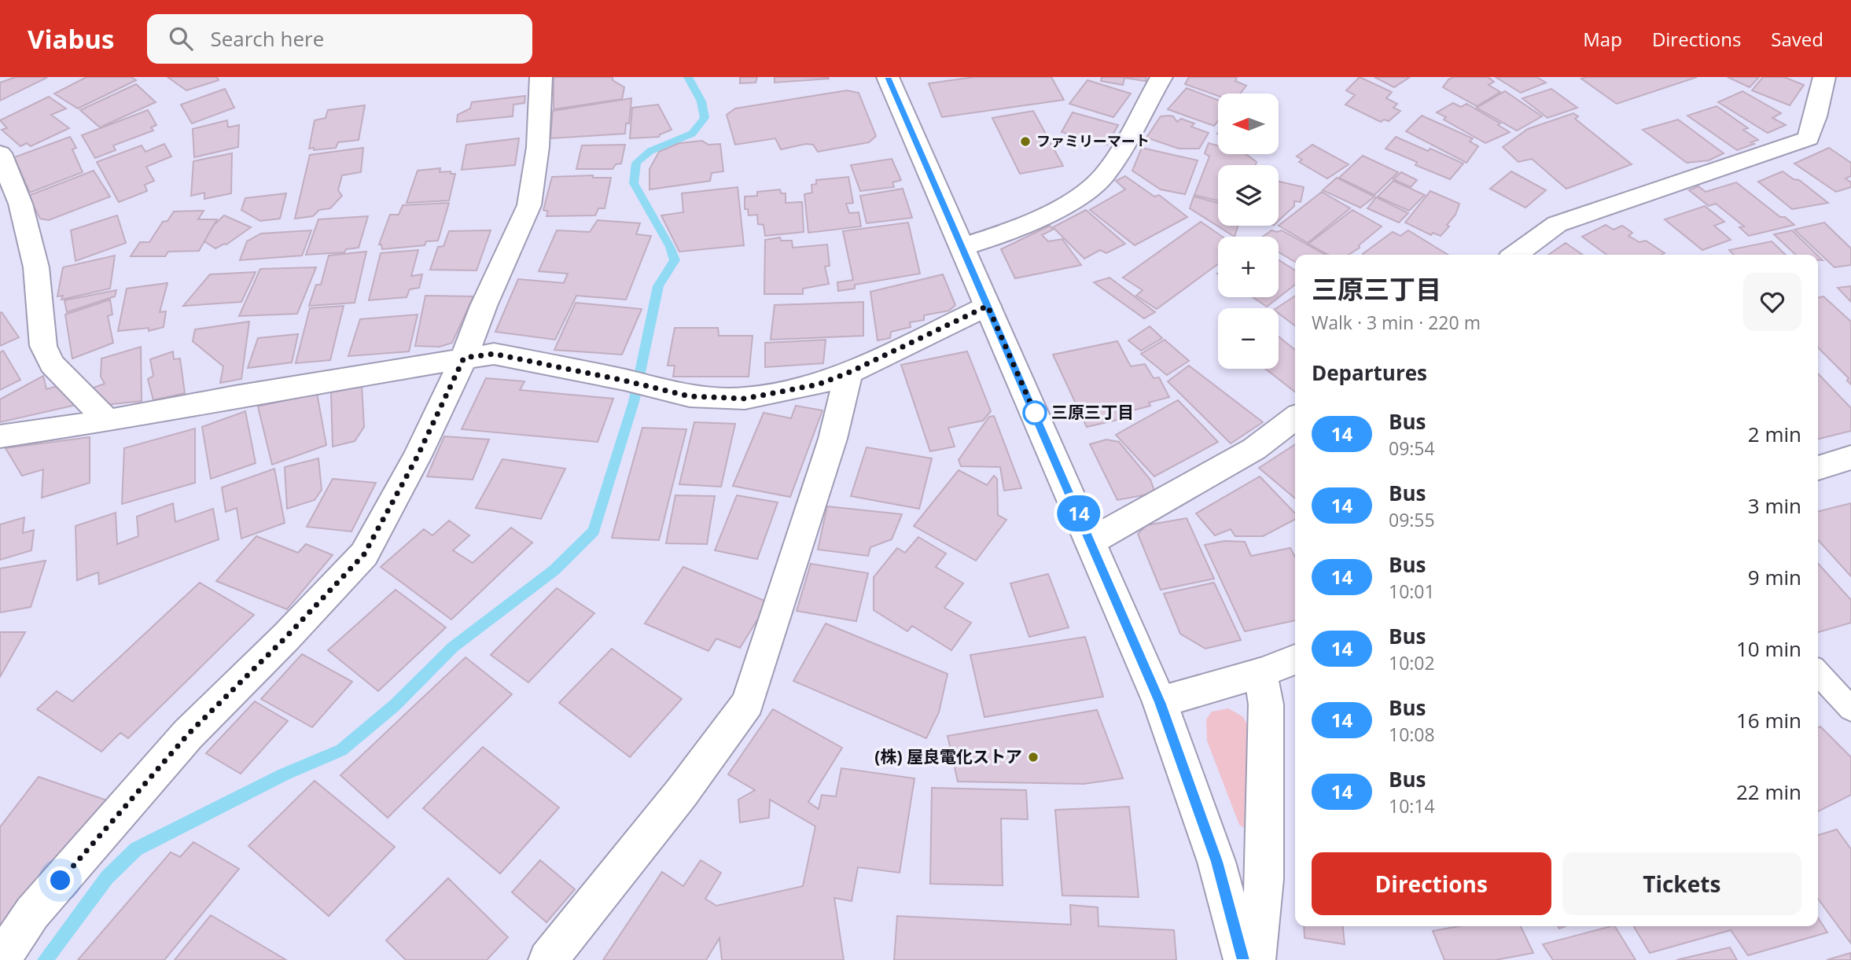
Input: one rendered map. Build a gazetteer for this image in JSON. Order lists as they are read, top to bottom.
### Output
{
  "places": ["ファミリーマート", "三原三丁目", "(株) 屋良電化ストア"],
  "lines": ["bus line 14"],
  "north": "left",
  "page": {
    "header": "Viabus",
    "search": "Search here",
    "nav": ["Map", "Directions", "Saved"],
    "on_map": "14",
    "map_buttons": ["+", "−"],
    "heading": [
      ["三原三丁目", "Walk · 3 min · 220 m"],
      "Departures"
    ],
    "list": [
      {
        "mark": "14",
        "name": "Bus",
        "note": "09:54",
        "value": "2 min"
      },
      {
        "mark": "14",
        "name": "Bus",
        "note": "09:55",
        "value": "3 min"
      },
      {
        "mark": "14",
        "name": "Bus",
        "note": "10:01",
        "value": "9 min"
      },
      {
        "mark": "14",
        "name": "Bus",
        "note": "10:02",
        "value": "10 min"
      },
      {
        "mark": "14",
        "name": "Bus",
        "note": "10:08",
        "value": "16 min"
      },
      {
        "mark": "14",
        "name": "Bus",
        "note": "10:14",
        "value": "22 min"
      }
    ],
    "buttons": ["Directions", "Tickets"]
  }
}
